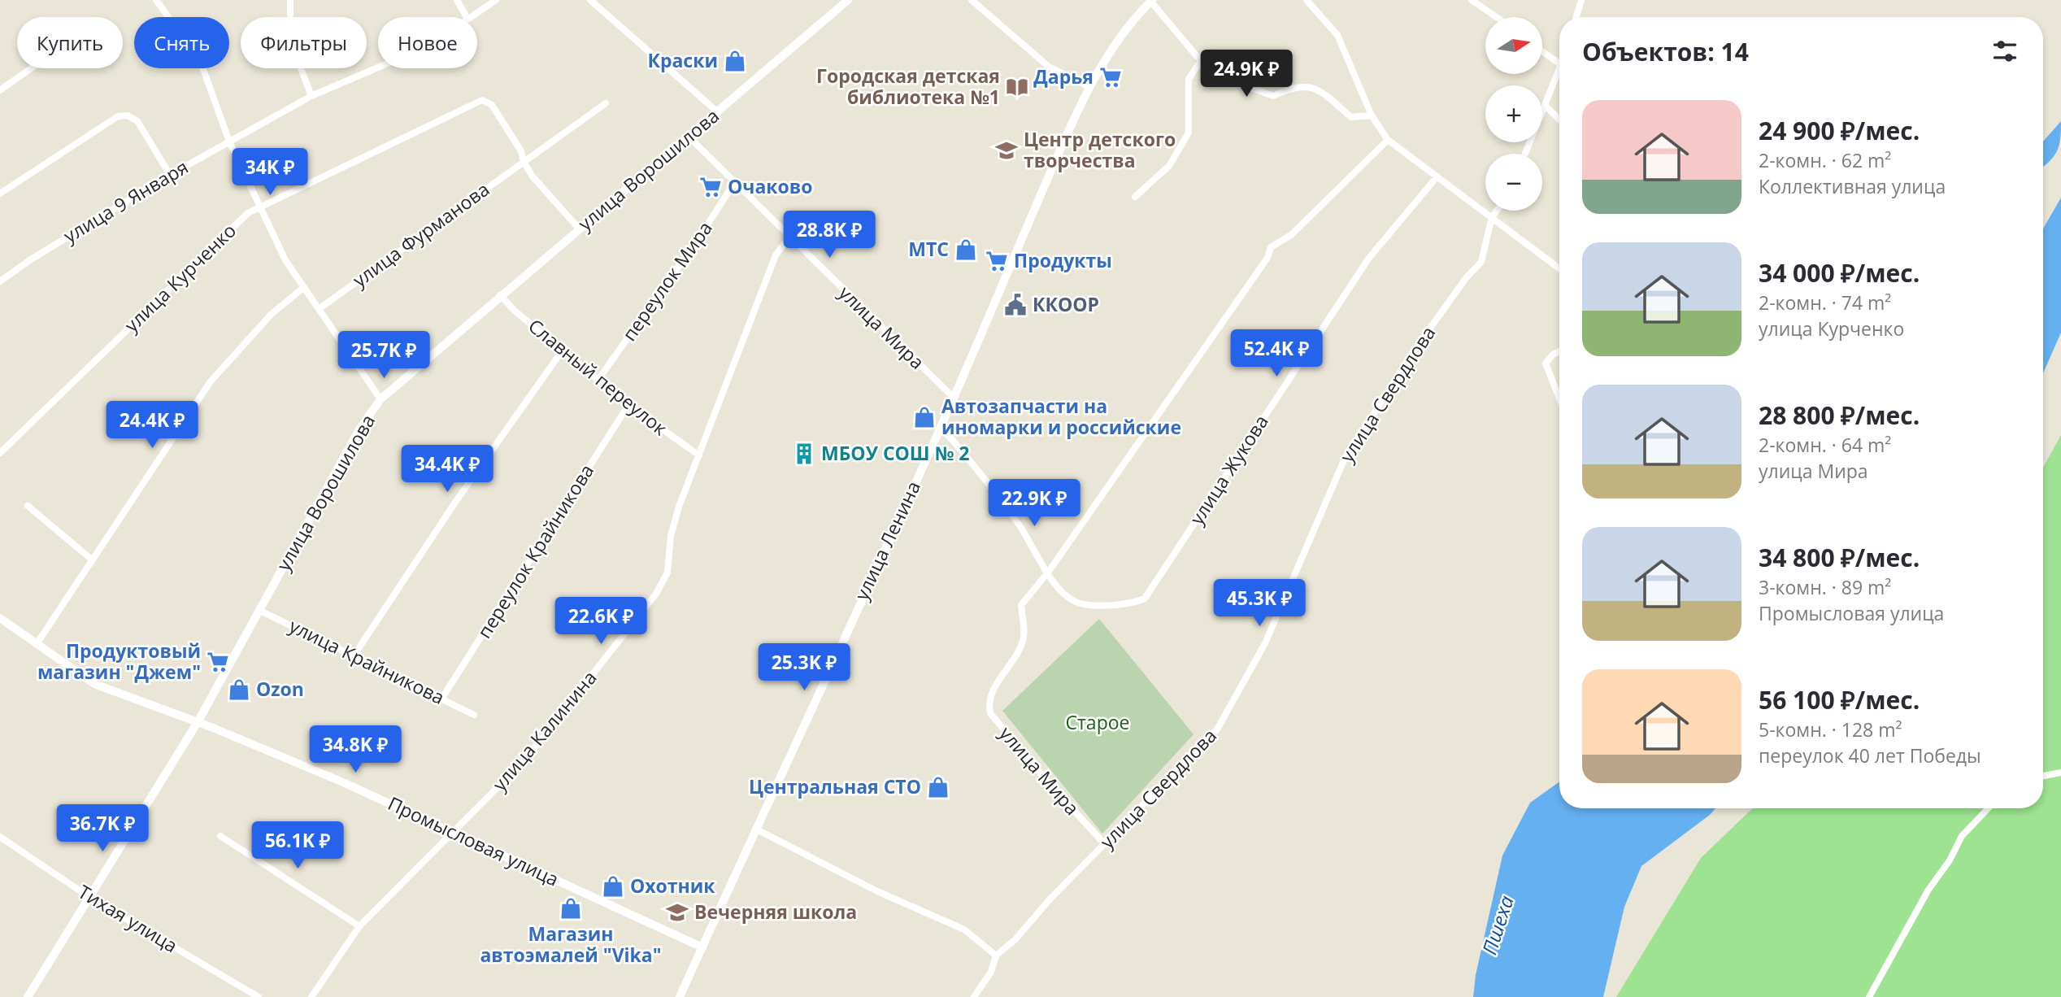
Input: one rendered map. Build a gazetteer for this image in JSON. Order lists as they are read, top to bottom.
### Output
{
  "streets": {
    "main road": ["улица Ворошилова", "улица Ленина"],
    "street": [
      "улица 9 Января",
      "улица Фурманова",
      "улица Курченко",
      "переулок Мира",
      "улица Мира",
      "Славный переулок",
      "улица Свердлова",
      "улица Жукова",
      "переулок Крайникова",
      "улица Крайникова",
      "улица Калинина",
      "Промысловая улица",
      "Тихая улица"
    ]
  },
  "crossings": [
    ["улица Ворошилова", "улица Мира"],
    ["улица Ворошилова", "Славный переулок"],
    ["улица Ворошилова", "улица Крайникова"],
    ["улица Ворошилова", "Промысловая улица"],
    ["улица Ворошилова", "Тихая улица"],
    ["улица Фурманова", "улица Курченко"],
    ["переулок Мира", "улица Мира"],
    ["переулок Мира", "Славный переулок"],
    ["улица Мира", "улица Свердлова"],
    ["улица Мира", "улица Жукова"],
    ["улица Мира", "улица Ленина"],
    ["улица Мира", "улица Калинина"],
    ["Славный переулок", "переулок Крайникова"],
    ["Славный переулок", "улица Калинина"],
    ["улица Ленина", "Промысловая улица"],
    ["переулок Крайникова", "улица Крайникова"],
    ["улица Калинина", "Промысловая улица"]
  ],
  "water": ["Пшеха"],
  "parks": ["Старое"],
  "places": {
    "shop": [
      "Краски",
      "МТС",
      "Автозапчасти на иномарки и российские",
      "Ozon",
      "Центральная СТО",
      "Охотник",
      "Магазин автоэмалей \"Vika\""
    ],
    "supermarket": [
      "Дарья",
      "Очаково",
      "Продукты",
      "Продуктовый магазин \"Джем\""
    ],
    "library": ["Городская детская библиотека №1"],
    "school or university": ["Центр детского творчества", "Вечерняя школа"],
    "public building": ["ККООР"],
    "building": ["МБОУ СОШ № 2"]
  },
  "north": "right",
  "page": {
    "map_buttons": ["+", "−"],
    "chip": [
      "Купить",
      "Снять",
      "Фильтры",
      "Новое"
    ],
    "heading": "Объектов: 14",
    "price": [
      "24.9K ₽",
      "34K ₽",
      "28.8K ₽",
      "52.4K ₽",
      "25.7K ₽",
      "24.4K ₽",
      "34.4K ₽",
      "22.9K ₽",
      "45.3K ₽",
      "22.6K ₽",
      "25.3K ₽",
      "34.8K ₽",
      "36.7K ₽",
      "56.1K ₽"
    ],
    "list": [
      {
        "name": "24 900 ₽/мес.",
        "note": "2-комн. · 62 m² · Коллективная улица"
      },
      {
        "name": "34 000 ₽/мес.",
        "note": "2-комн. · 74 m² · улица Курченко"
      },
      {
        "name": "28 800 ₽/мес.",
        "note": "2-комн. · 64 m² · улица Мира"
      },
      {
        "name": "34 800 ₽/мес.",
        "note": "3-комн. · 89 m² · Промысловая улица"
      },
      {
        "name": "56 100 ₽/мес.",
        "note": "5-комн. · 128 m² · переулок 40 лет Победы"
      }
    ]
  }
}
